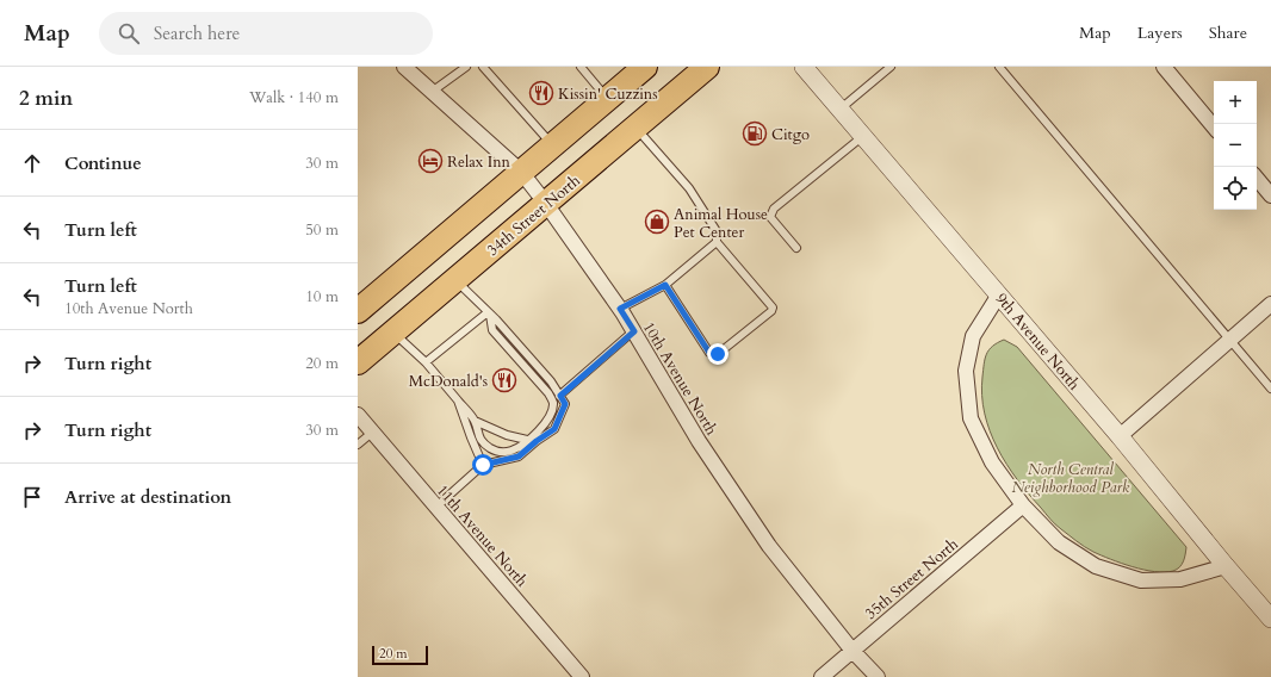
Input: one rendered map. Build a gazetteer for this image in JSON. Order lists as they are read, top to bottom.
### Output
{
  "streets": {
    "highway": ["34th Street North"],
    "street": [
      "9th Avenue North",
      "10th Avenue North",
      "11th Avenue North",
      "35th Street North"
    ]
  },
  "crossings": [
    ["34th Street North", "10th Avenue North"],
    ["10th Avenue North", "35th Street North"]
  ],
  "parks": ["North Central Neighborhood Park"],
  "places": {
    "restaurant": ["Kissin' Cuzzins", "McDonald's"],
    "fuel station": ["Citgo"],
    "hotel": ["Relax Inn"],
    "shop": ["Animal House Pet Center"]
  },
  "scale_bar": "20 m",
  "page": {
    "header": "Map",
    "search": "Search here",
    "nav": ["Map", "Layers", "Share"],
    "heading": ["2 min", "Walk · 140 m"],
    "map_buttons": ["+", "−"],
    "list": [
      ["Continue", "30 m"],
      ["Turn left", "50 m"],
      ["Turn left", "10th Avenue North", "10 m"],
      ["Turn right", "20 m"],
      ["Turn right", "30 m"],
      "Arrive at destination"
    ],
    "scale": "20 m"
  }
}
